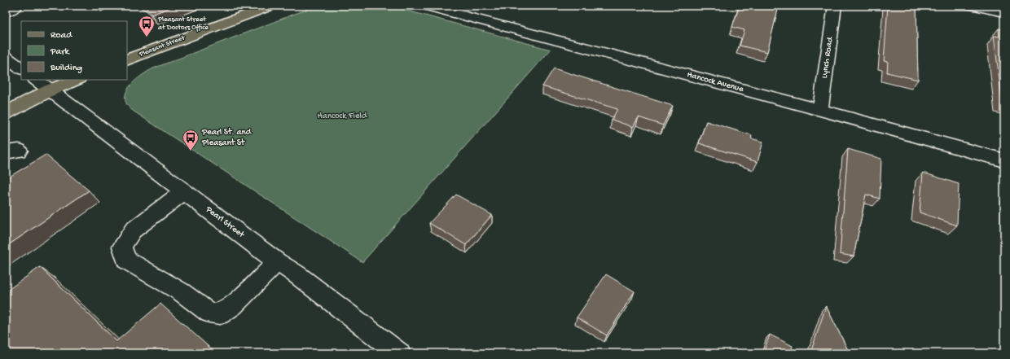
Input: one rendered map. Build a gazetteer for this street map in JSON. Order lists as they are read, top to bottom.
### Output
{
  "streets": {
    "main road": ["Pleasant Street"],
    "street": ["Lynch Road", "Hancock Avenue", "Pearl Street"]
  },
  "crossings": [
    ["Lynch Road", "Hancock Avenue"]
  ],
  "parks": ["Hancock Field"],
  "places": {
    "bus stop": ["Pleasant Street at Doctors Office", "Pearl St. and Pleasant St"]
  },
  "legend": ["Road", "Park", "Building"]
}
